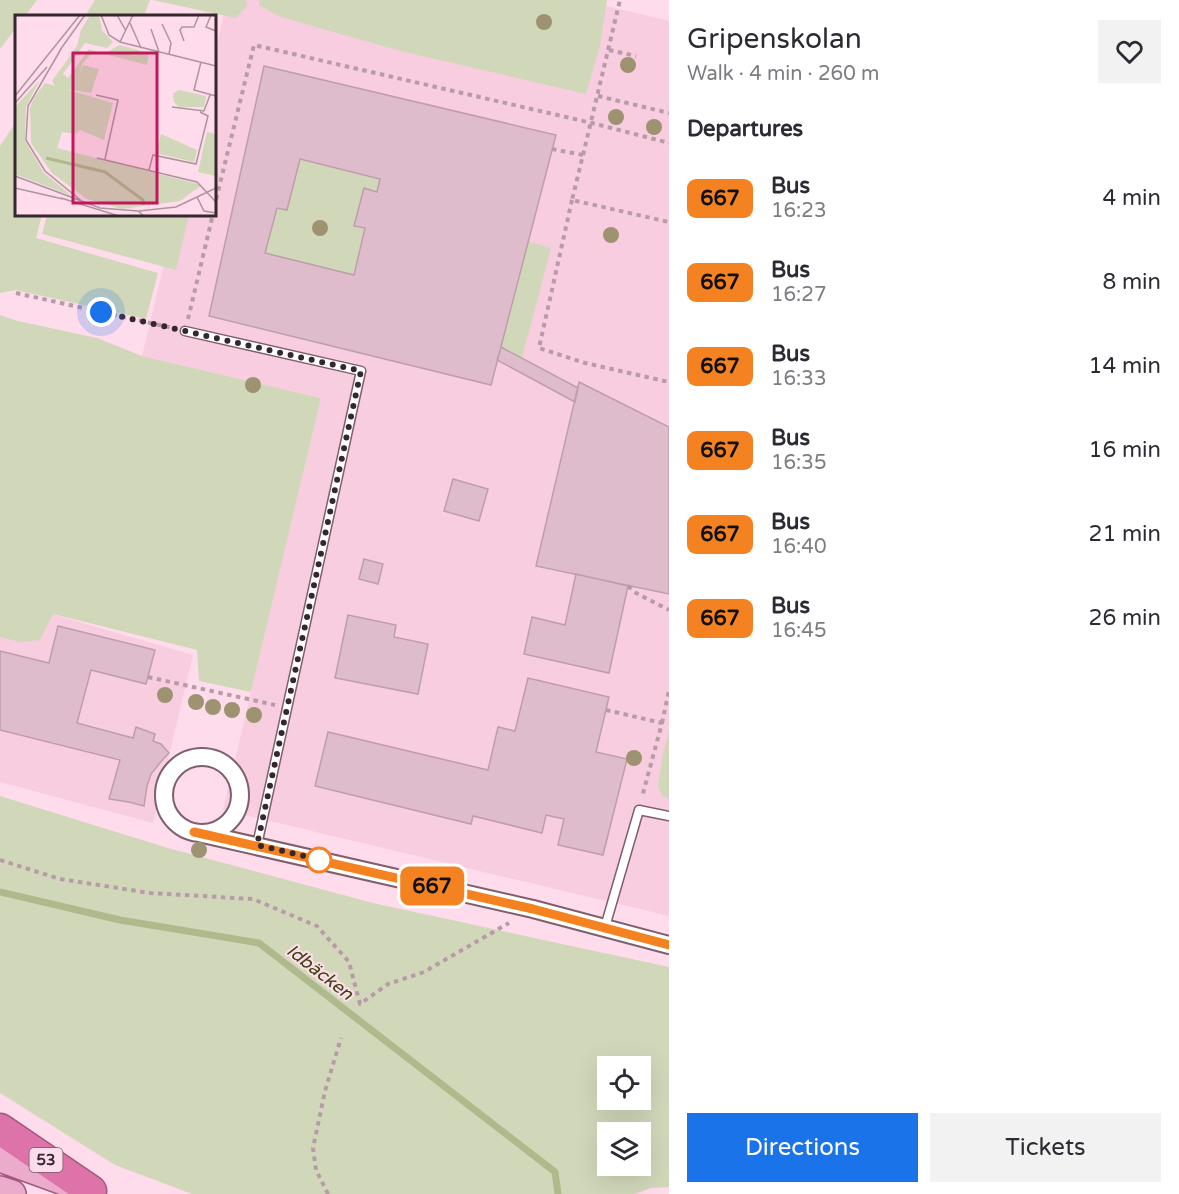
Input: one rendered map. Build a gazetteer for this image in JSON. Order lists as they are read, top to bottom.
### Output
{
  "streets": {
    "highway": ["53"]
  },
  "water": ["Idbäcken"],
  "lines": ["bus line 667"],
  "page": {
    "on_map": "667",
    "heading": [
      ["Gripenskolan", "Walk · 4 min · 260 m"],
      "Departures"
    ],
    "list": [
      {
        "mark": "667",
        "name": "Bus",
        "note": "16:23",
        "value": "4 min"
      },
      {
        "mark": "667",
        "name": "Bus",
        "note": "16:27",
        "value": "8 min"
      },
      {
        "mark": "667",
        "name": "Bus",
        "note": "16:33",
        "value": "14 min"
      },
      {
        "mark": "667",
        "name": "Bus",
        "note": "16:35",
        "value": "16 min"
      },
      {
        "mark": "667",
        "name": "Bus",
        "note": "16:40",
        "value": "21 min"
      },
      {
        "mark": "667",
        "name": "Bus",
        "note": "16:45",
        "value": "26 min"
      }
    ],
    "buttons": ["Directions", "Tickets"]
  }
}
